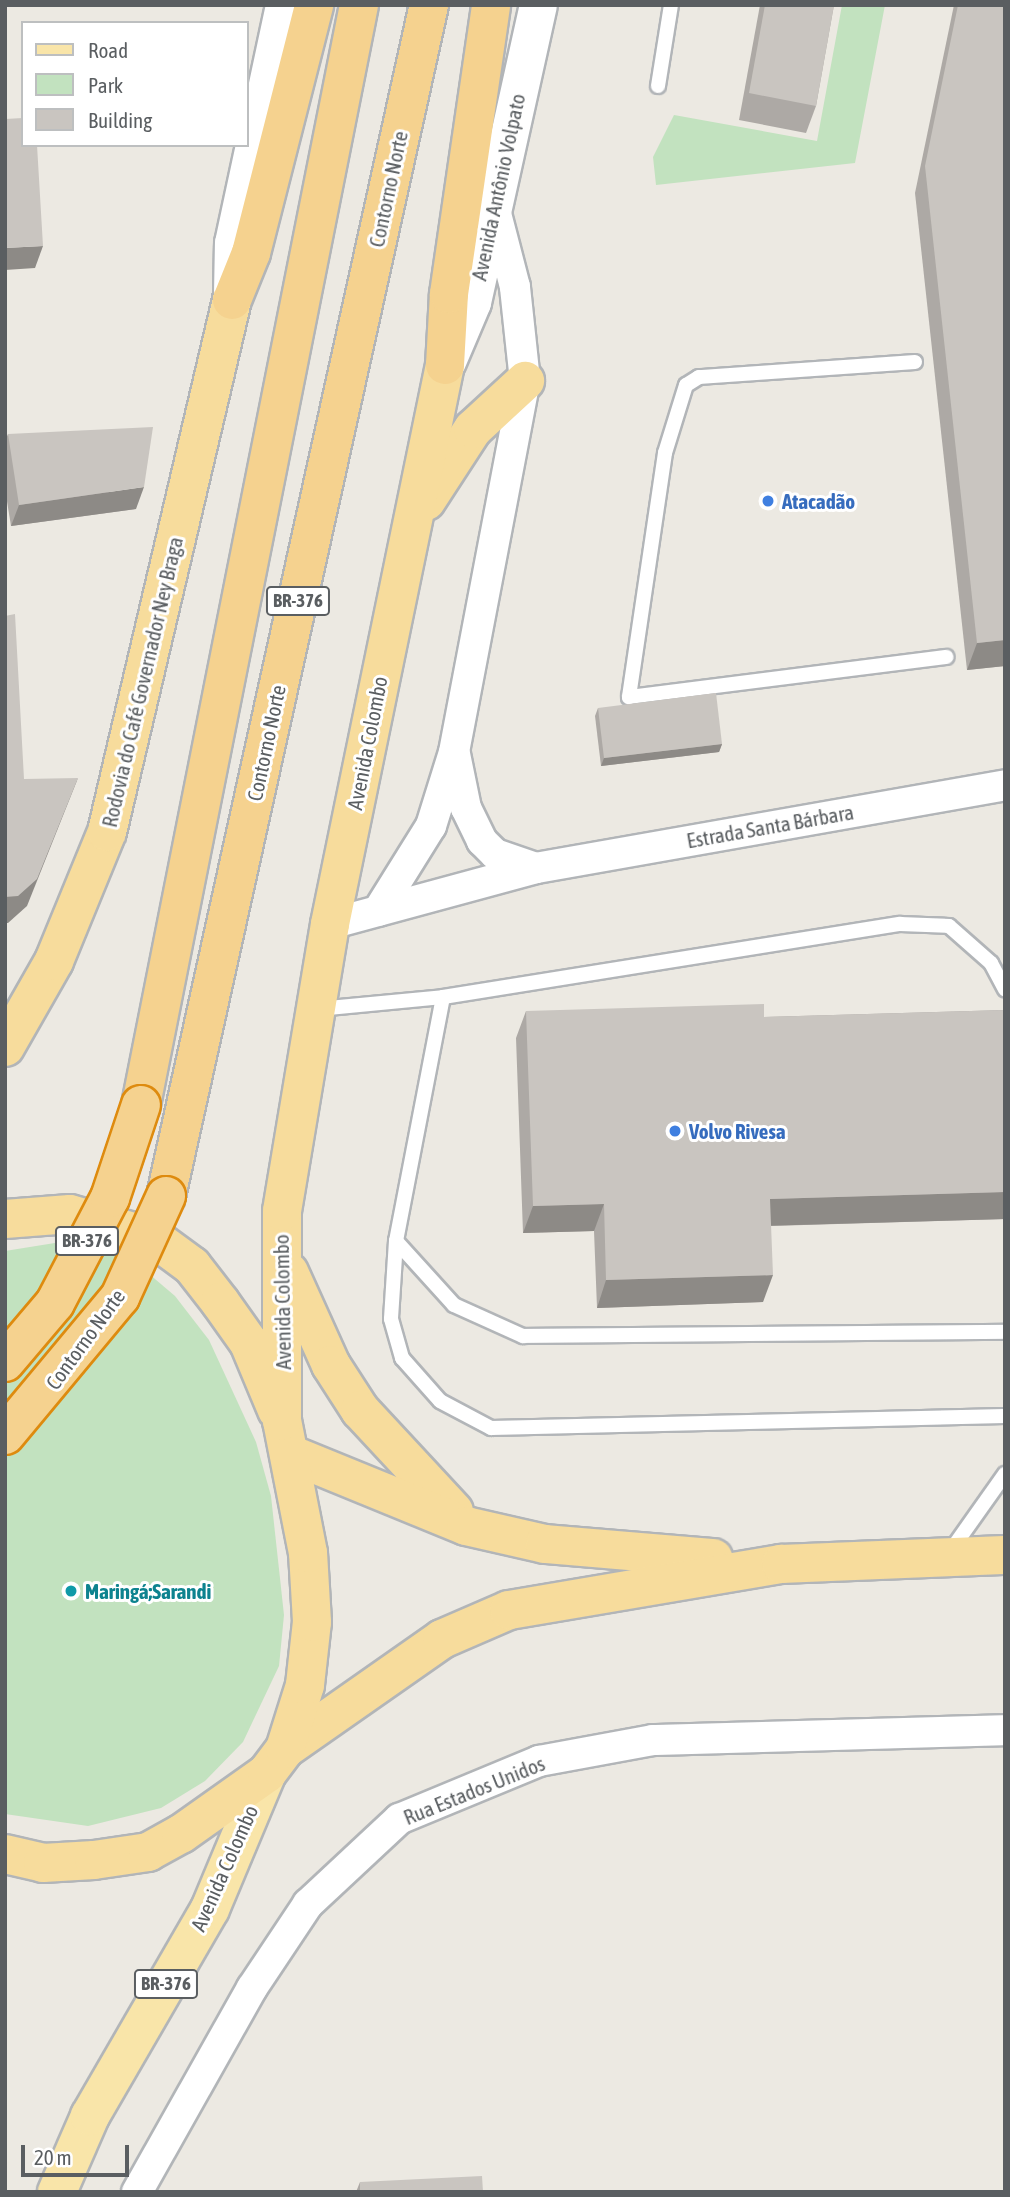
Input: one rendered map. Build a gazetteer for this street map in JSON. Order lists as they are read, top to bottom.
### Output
{
  "streets": {
    "highway": [
      "Contorno Norte",
      "BR-376",
      "Rodovia do Café Governador Ney Braga",
      "Avenida Colombo"
    ],
    "street": ["Avenida Antônio Volpato", "Estrada Santa Bárbara", "Rua Estados Unidos"]
  },
  "crossings": [
    ["Avenida Antônio Volpato", "Avenida Colombo"],
    ["Avenida Colombo", "Estrada Santa Bárbara"]
  ],
  "places": ["Atacadão", "Volvo Rivesa", "Maringá;Sarandi"],
  "legend": ["Road", "Park", "Building"],
  "scale_bar": "20 m"
}
